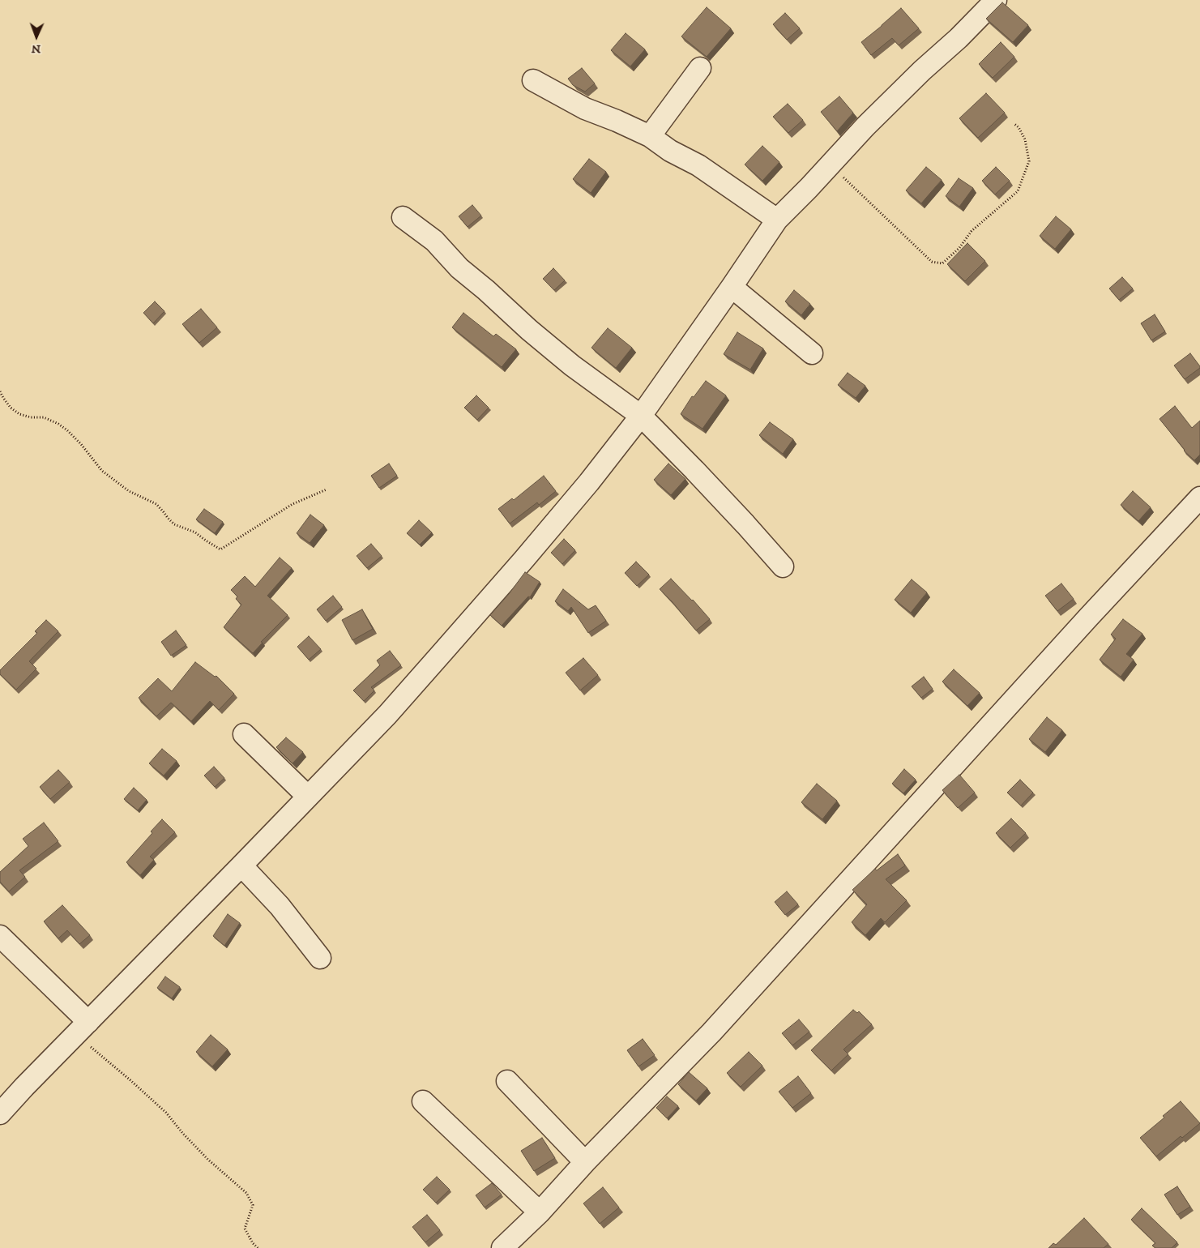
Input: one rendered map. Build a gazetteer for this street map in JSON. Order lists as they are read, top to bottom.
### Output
{
  "north": "bottom"
}
